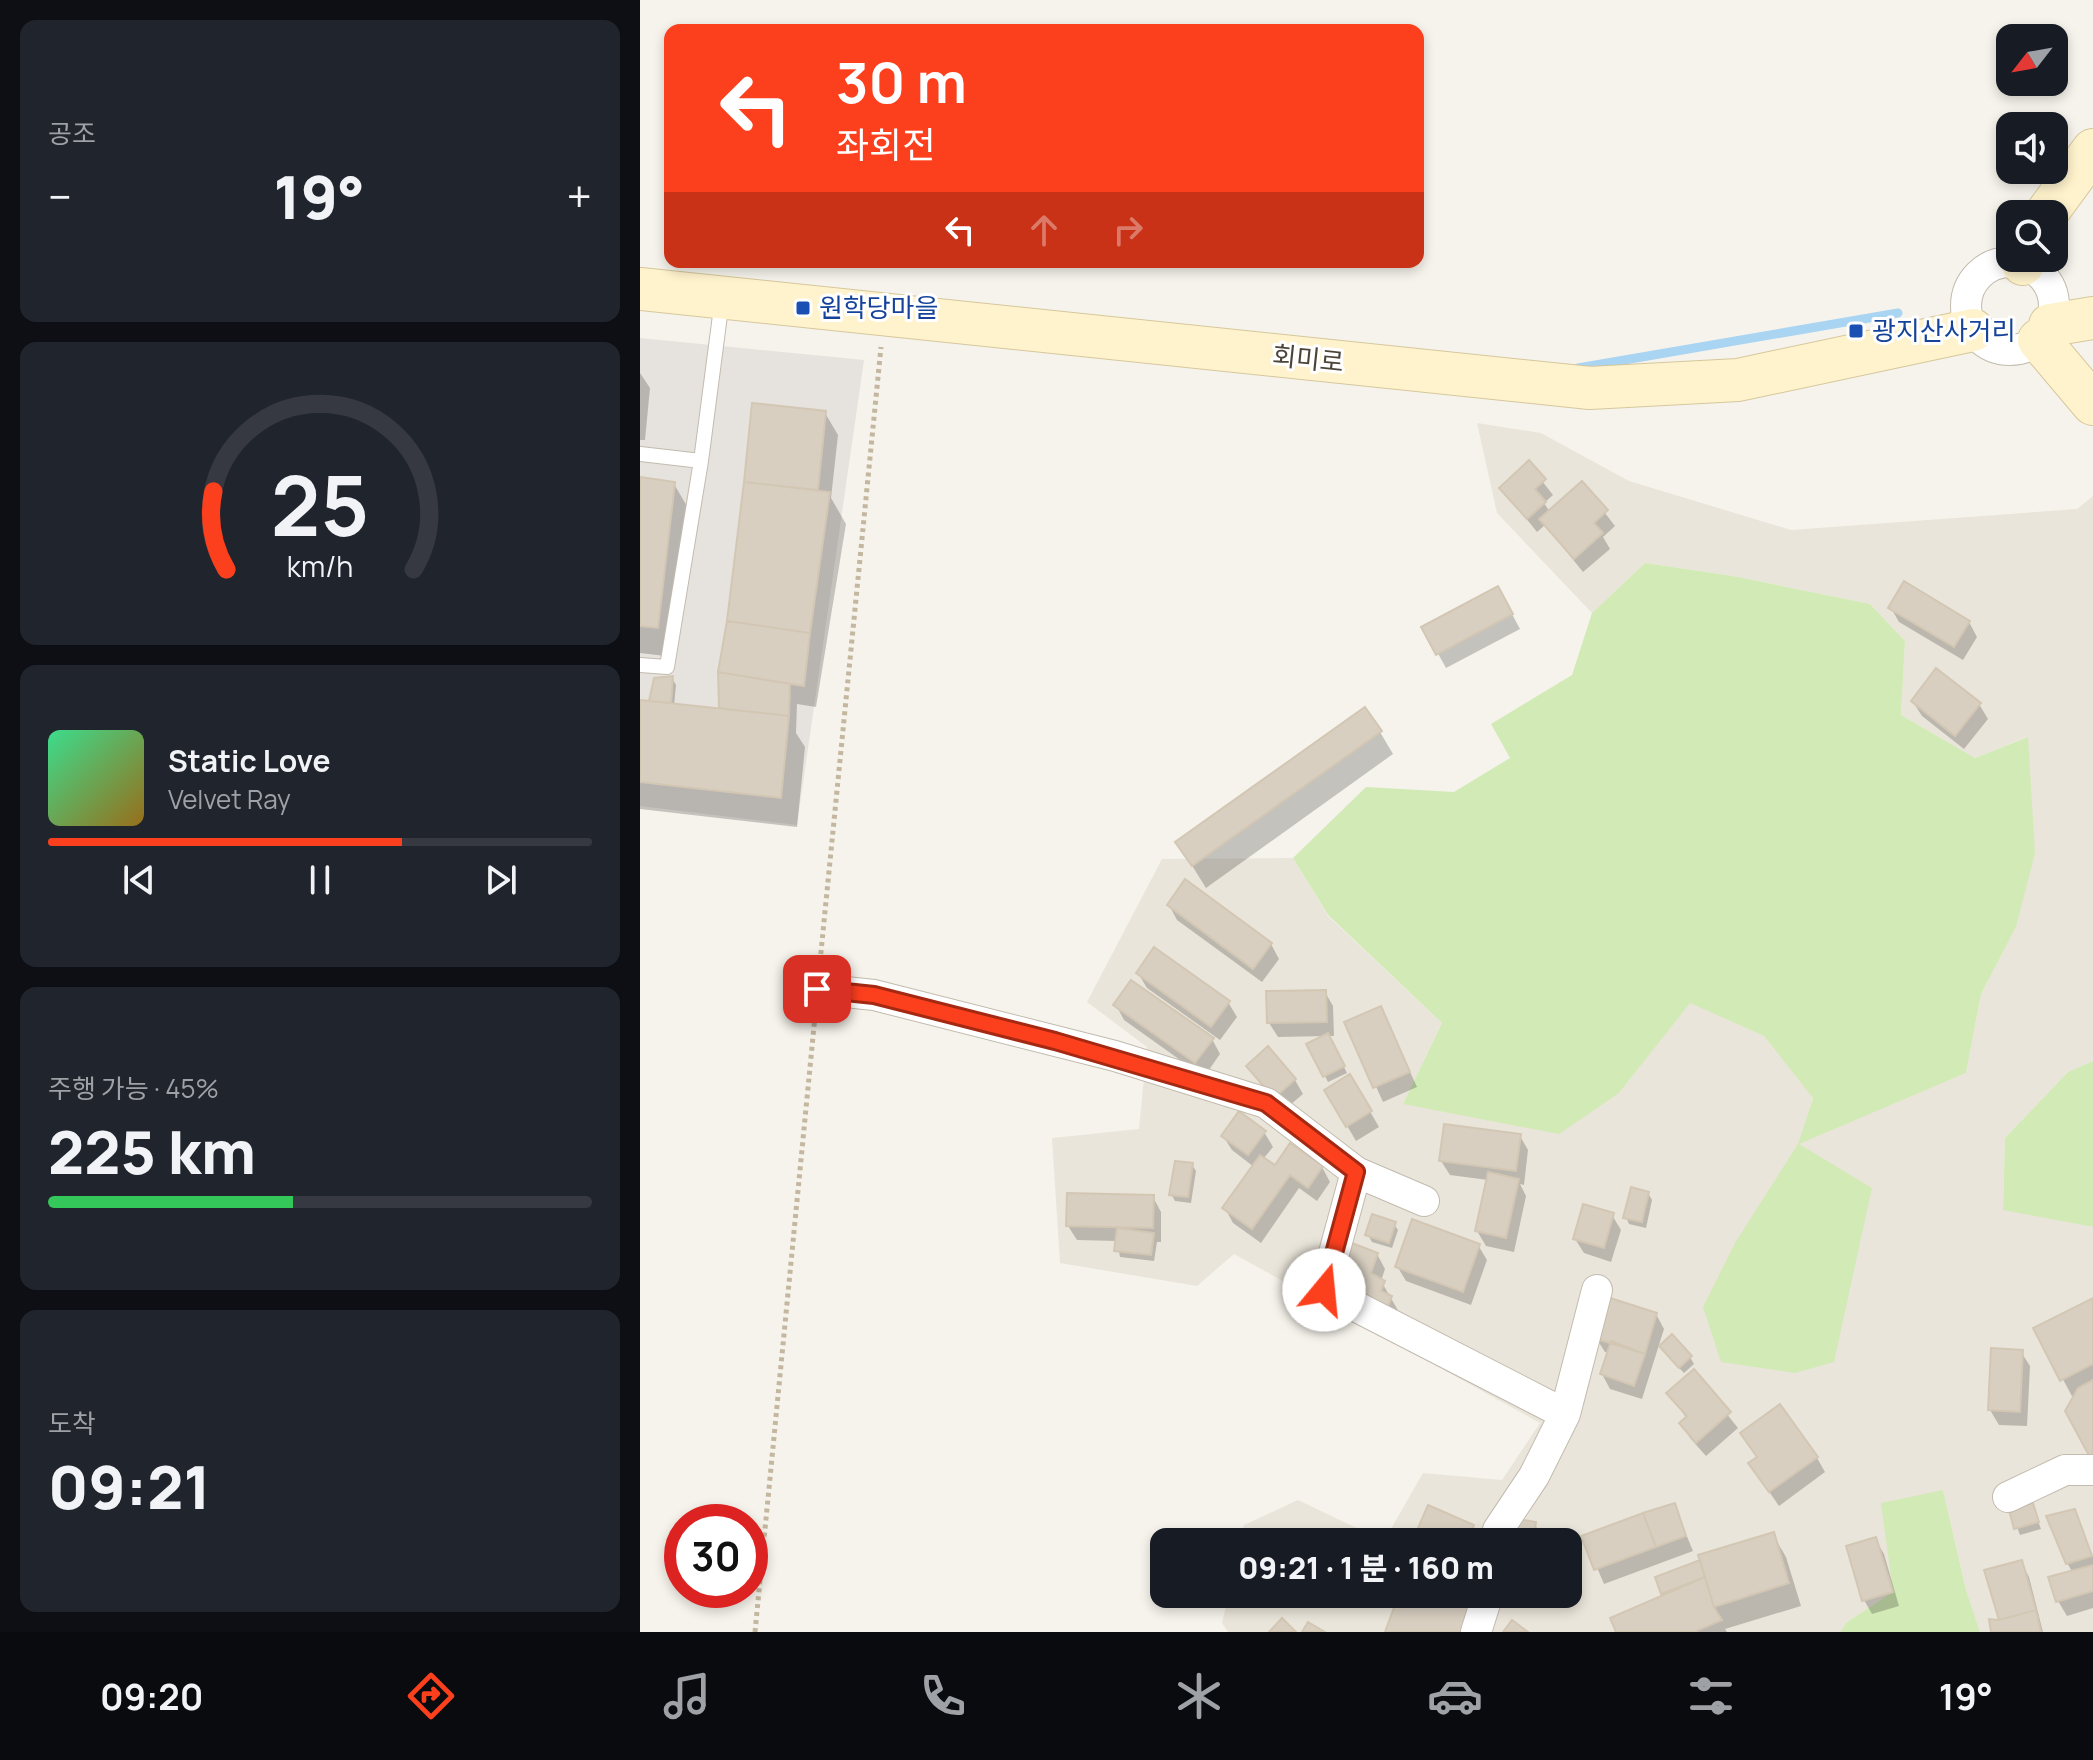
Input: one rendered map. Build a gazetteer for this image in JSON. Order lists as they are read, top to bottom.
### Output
{
  "streets": {
    "street": ["회미로"]
  },
  "places": {
    "transit": ["원학당마을", "광지산사거리"]
  },
  "north": "bottom left",
  "page": {
    "tile": [
      "공조",
      ["주행 가능 · 45%", "225 km"],
      ["도착", "09:21"]
    ],
    "turn": ["30 m", "좌회전"],
    "heat": ["−", "19°", "+"],
    "song": ["Static Love", "Velvet Ray"],
    "limit": "30",
    "trip": "09:21 · 1 분 · 160 m",
    "tabs": ["09:20", "19°"],
    "gauge": ["25", "km/h"]
  }
}
